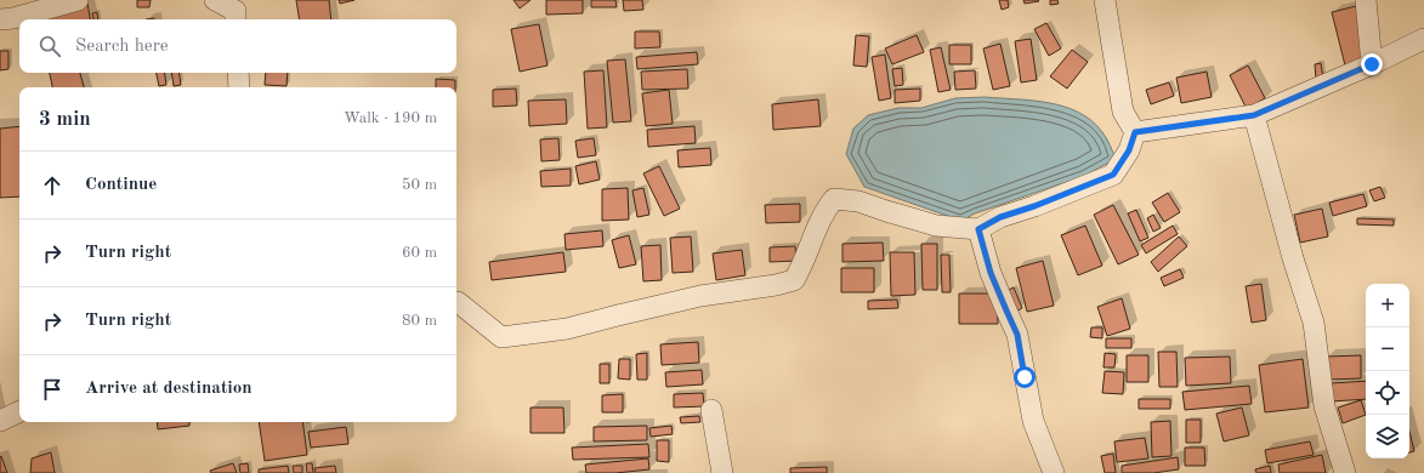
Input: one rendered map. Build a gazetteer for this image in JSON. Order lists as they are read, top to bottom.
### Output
{
  "page": {
    "search": "Search here",
    "heading": ["3 min", "Walk · 190 m"],
    "list": [
      ["Continue", "50 m"],
      ["Turn right", "60 m"],
      ["Turn right", "80 m"],
      "Arrive at destination"
    ],
    "map_buttons": ["+", "−"]
  }
}
